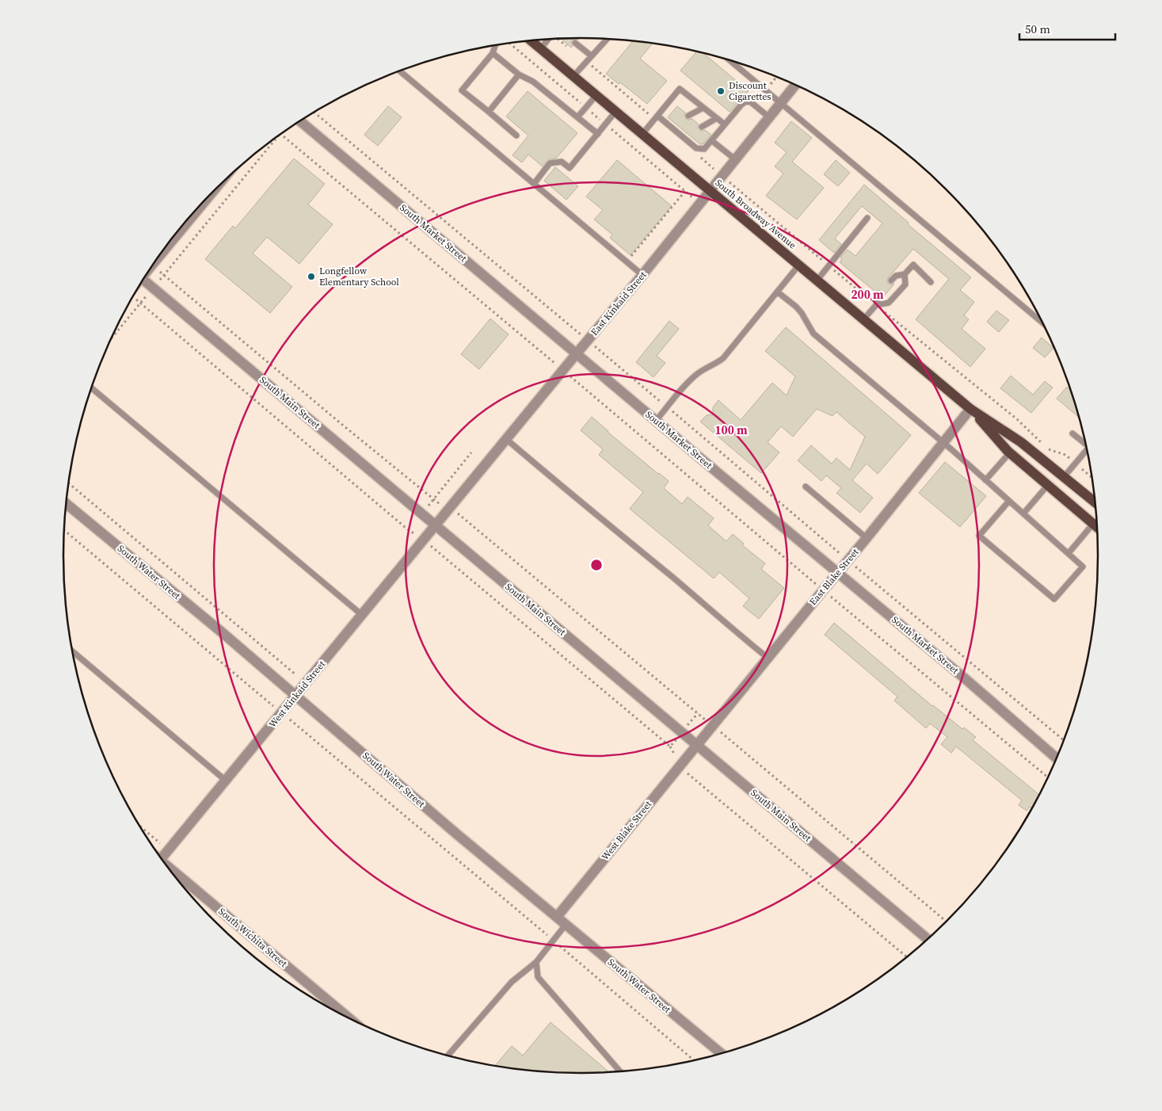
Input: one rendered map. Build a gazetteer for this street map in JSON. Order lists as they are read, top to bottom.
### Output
{
  "streets": {
    "main road": ["South Broadway Avenue"],
    "street": [
      "South Market Street",
      "East Kinkaid Street",
      "South Main Street",
      "South Water Street",
      "East Blake Street",
      "West Kinkaid Street",
      "West Blake Street",
      "South Wichita Street"
    ]
  },
  "crossings": [
    ["South Broadway Avenue", "East Kinkaid Street"],
    ["South Broadway Avenue", "East Blake Street"],
    ["South Market Street", "East Kinkaid Street"],
    ["South Market Street", "East Blake Street"],
    ["East Kinkaid Street", "South Main Street"],
    ["East Kinkaid Street", "West Kinkaid Street"],
    ["South Main Street", "East Blake Street"],
    ["South Main Street", "West Kinkaid Street"],
    ["South Main Street", "West Blake Street"],
    ["South Water Street", "West Kinkaid Street"],
    ["South Water Street", "West Blake Street"],
    ["East Blake Street", "West Blake Street"]
  ],
  "places": ["Discount Cigarettes", "Longfellow Elementary School"],
  "scale_bar": "50 m",
  "rings": ["200 m", "100 m"]
}
